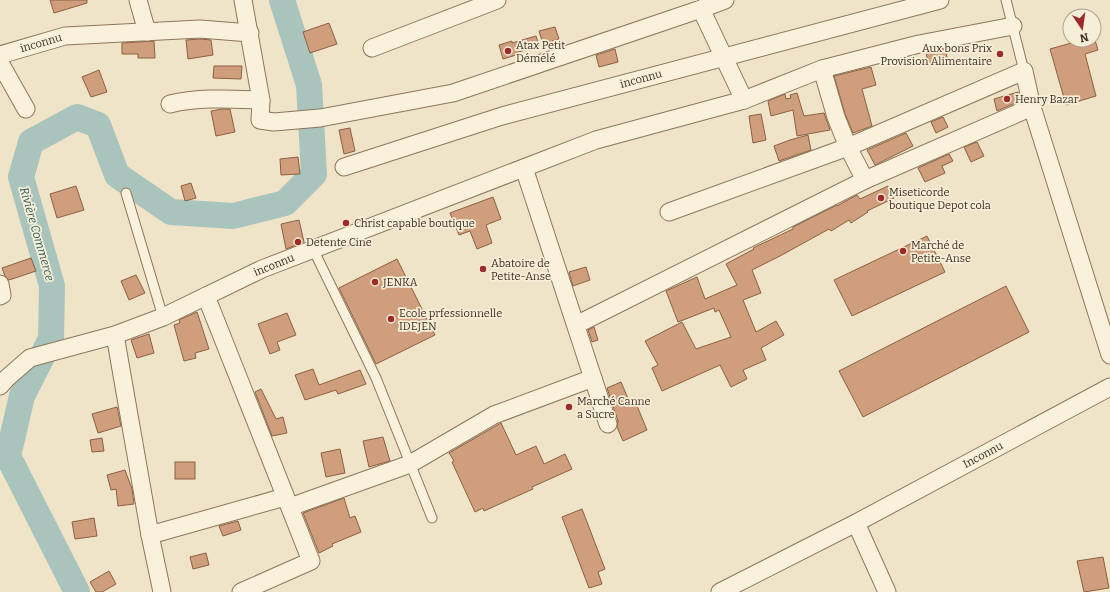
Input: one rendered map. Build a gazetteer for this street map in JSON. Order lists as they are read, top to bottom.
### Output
{
  "streets": {
    "street": ["inconnu", "Inconnu"]
  },
  "water": ["Rivière Commerce"],
  "places": [
    "Atax Petit Démélé",
    "Aux bons Prix Provision Alimentaire",
    "Henry Bazar",
    "Miseticorde boutique Depot cola",
    "Christ capable boutique",
    "Detente Cine",
    "Marché de Petite-Anse",
    "Abatoire de Petite-Anse",
    "JENKA",
    "Ecole prfessionnelle IDEJEN",
    "Marché Canne a Sucre"
  ],
  "north": "bottom"
}
